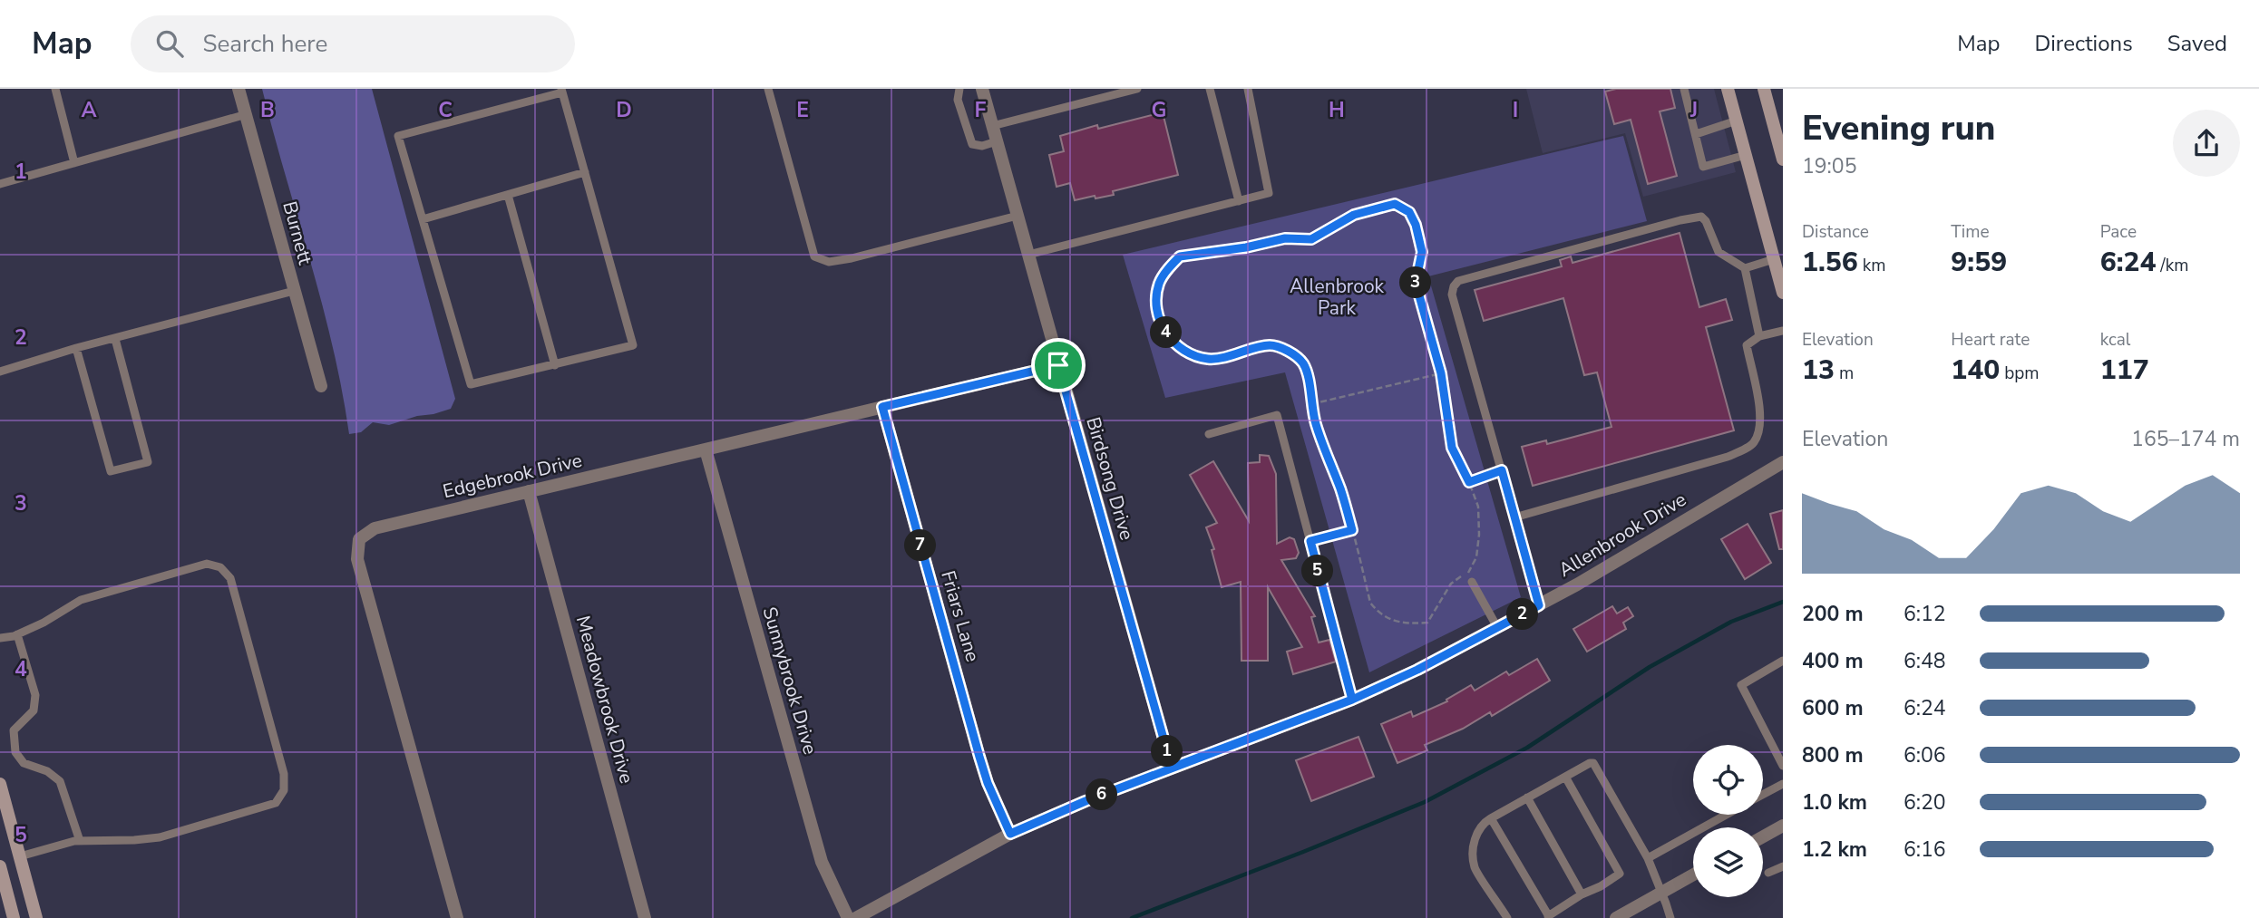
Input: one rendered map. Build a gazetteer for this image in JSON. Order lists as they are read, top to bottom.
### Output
{
  "streets": {
    "street": [
      "Burnett",
      "Edgebrook Drive",
      "Birdsong Drive",
      "Allenbrook Drive",
      "Friars Lane",
      "Sunnybrook Drive",
      "Meadowbrook Drive"
    ]
  },
  "crossings": [
    ["Edgebrook Drive", "Birdsong Drive"],
    ["Edgebrook Drive", "Friars Lane"],
    ["Edgebrook Drive", "Sunnybrook Drive"],
    ["Edgebrook Drive", "Meadowbrook Drive"],
    ["Birdsong Drive", "Allenbrook Drive"],
    ["Allenbrook Drive", "Friars Lane"]
  ],
  "parks": ["Allenbrook Park"],
  "page": {
    "header": "Map",
    "search": "Search here",
    "nav": ["Map", "Directions", "Saved"],
    "heading": ["Evening run", "19:05"],
    "stats": [
      ["Distance", "1.56 km"],
      ["Time", "9:59"],
      ["Pace", "6:24 /km"],
      ["Elevation", "13 m"],
      ["Heart rate", "140 bpm"],
      ["kcal", "117"]
    ],
    "pins": [
      "3",
      "4",
      "7",
      "5",
      "2",
      "1",
      "6"
    ],
    "chart": ["Elevation", "165–174 m"],
    "list": [
      {
        "name": "200 m",
        "note": "6:12"
      },
      {
        "name": "400 m",
        "note": "6:48"
      },
      {
        "name": "600 m",
        "note": "6:24"
      },
      {
        "name": "800 m",
        "note": "6:06"
      },
      {
        "name": "1.0 km",
        "note": "6:20"
      },
      {
        "name": "1.2 km",
        "note": "6:16"
      }
    ]
  },
  "grid": {
    "columns": [
      "A",
      "B",
      "C",
      "D",
      "E",
      "F",
      "G",
      "H",
      "I",
      "J"
    ],
    "rows": [
      "1",
      "2",
      "3",
      "4",
      "5"
    ]
  }
}
